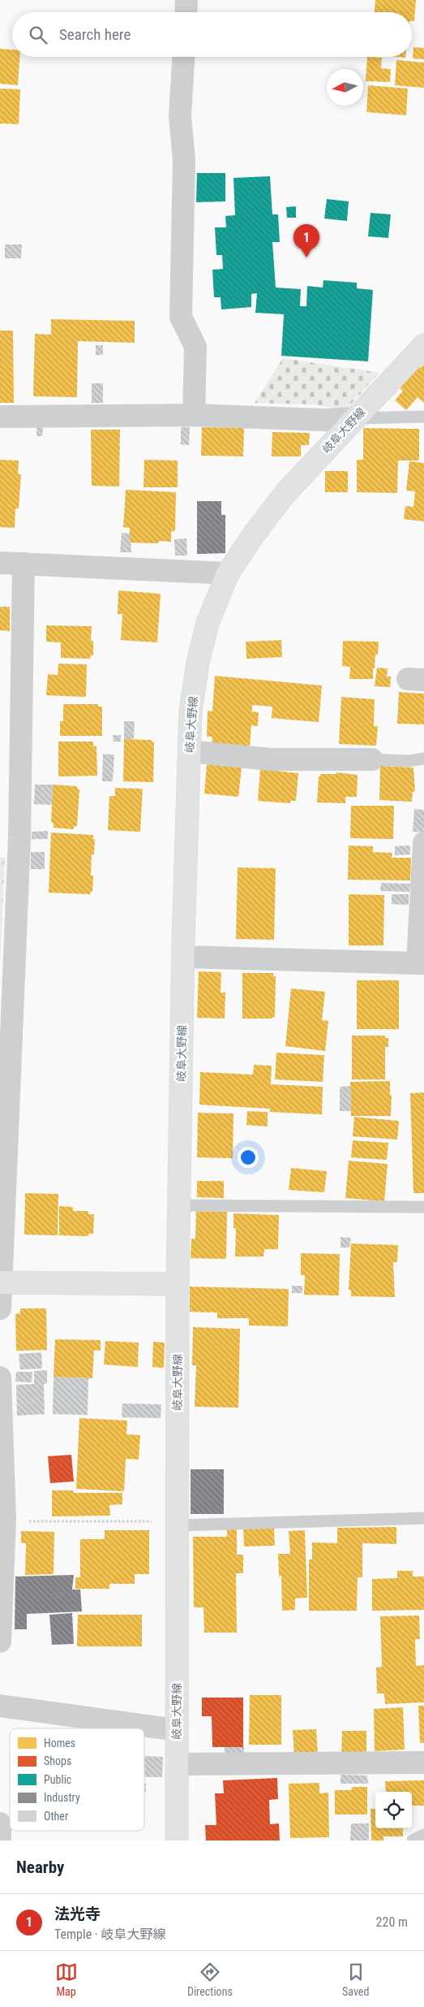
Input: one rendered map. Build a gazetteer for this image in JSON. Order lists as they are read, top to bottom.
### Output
{
  "streets": {
    "main road": ["岐阜大野線"]
  },
  "legend": [
    "Homes",
    "Shops",
    "Public",
    "Industry",
    "Other"
  ],
  "north": "left",
  "page": {
    "search": "Search here",
    "pins": "1",
    "heading": "Nearby",
    "list": [
      {
        "mark": "1",
        "name": "法光寺",
        "note": "Temple · 岐阜大野線",
        "value": "220 m"
      }
    ],
    "nav": ["Map", "Directions", "Saved"]
  }
}
